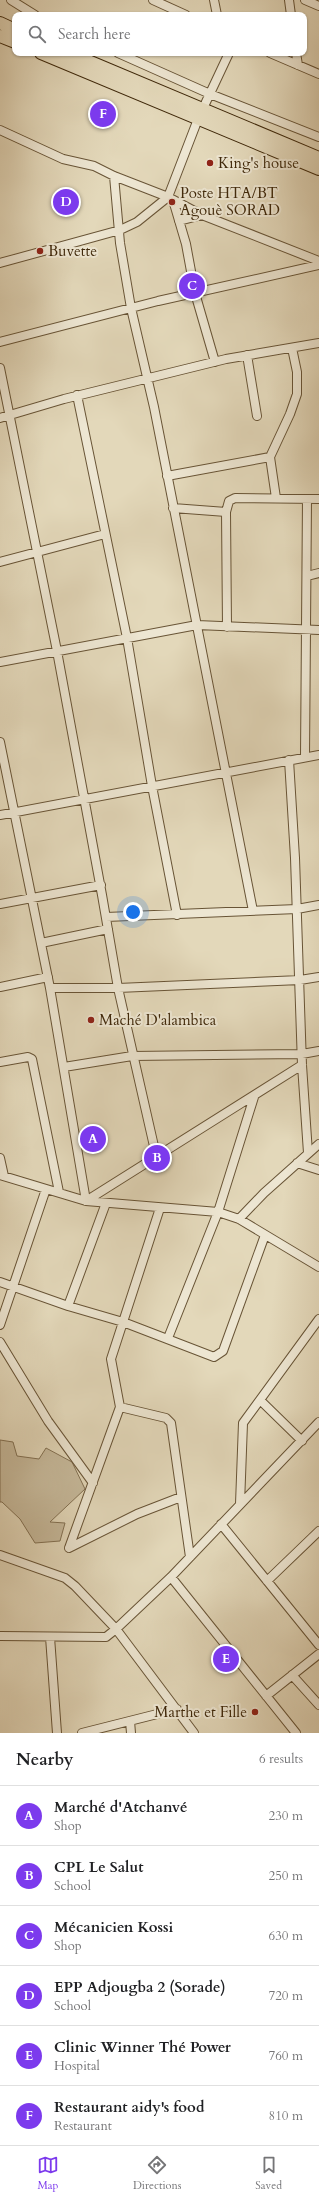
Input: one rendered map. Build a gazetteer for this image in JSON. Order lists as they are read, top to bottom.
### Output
{
  "places": [
    "King's house",
    "Poste HTA/BT Agouè SORAD",
    "Buvette",
    "Maché D'alambica",
    "Marthe et Fille"
  ],
  "page": {
    "search": "Search here",
    "pins": [
      "F",
      "D",
      "C",
      "A",
      "B",
      "E"
    ],
    "heading": ["Nearby", "6 results"],
    "list": [
      {
        "mark": "A",
        "name": "Marché d'Atchanvé",
        "note": "Shop",
        "value": "230 m"
      },
      {
        "mark": "B",
        "name": "CPL Le Salut",
        "note": "School",
        "value": "250 m"
      },
      {
        "mark": "C",
        "name": "Mécanicien Kossi",
        "note": "Shop",
        "value": "630 m"
      },
      {
        "mark": "D",
        "name": "EPP Adjougba 2 (Sorade)",
        "note": "School",
        "value": "720 m"
      },
      {
        "mark": "E",
        "name": "Clinic Winner Thé Power",
        "note": "Hospital",
        "value": "760 m"
      },
      {
        "mark": "F",
        "name": "Restaurant aidy's food",
        "note": "Restaurant",
        "value": "810 m"
      }
    ],
    "nav": ["Map", "Directions", "Saved"]
  }
}
